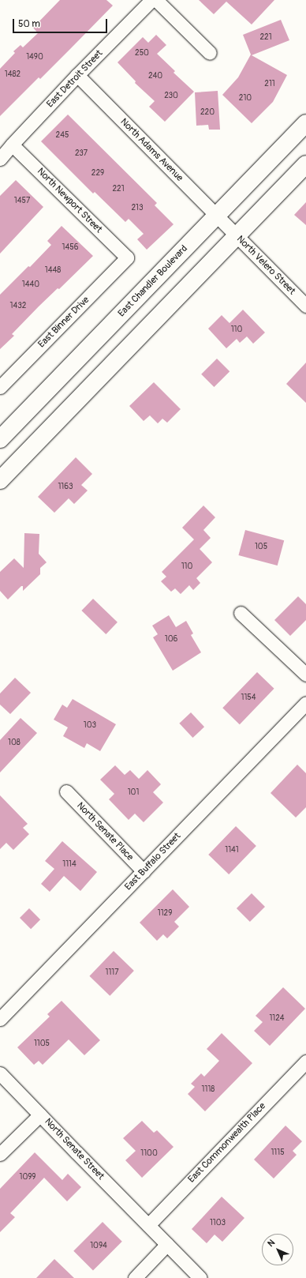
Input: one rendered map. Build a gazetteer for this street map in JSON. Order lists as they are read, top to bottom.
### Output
{
  "streets": {
    "main road": ["East Chandler Boulevard"],
    "street": [
      "East Detroit Street",
      "North Adams Avenue",
      "North Newport Street",
      "North Velero Street",
      "East Binner Drive",
      "North Senate Place",
      "East Buffalo Street",
      "East Commonwealth Place",
      "North Senate Street"
    ]
  },
  "crossings": [
    ["East Detroit Street", "North Adams Avenue"],
    ["East Detroit Street", "North Newport Street"],
    ["North Adams Avenue", "North Velero Street"],
    ["North Adams Avenue", "East Chandler Boulevard"],
    ["North Newport Street", "East Binner Drive"],
    ["North Velero Street", "East Chandler Boulevard"],
    ["North Senate Place", "East Buffalo Street"],
    ["East Commonwealth Place", "North Senate Street"]
  ],
  "house_numbers": [
    "221",
    "250",
    "1490",
    "1482",
    "240",
    "211",
    "230",
    "210",
    "220",
    "245",
    "237",
    "229",
    "221",
    "1457",
    "213",
    "1456",
    "1448",
    "1440",
    "1432",
    "110",
    "1163",
    "105",
    "110",
    "106",
    "1154",
    "103",
    "108",
    "101",
    "1141",
    "1114",
    "1129",
    "1117",
    "1124",
    "1105",
    "1118",
    "1115",
    "1100",
    "1099",
    "1103",
    "1094"
  ],
  "scale_bar": "50 m",
  "north": "top left"
}
